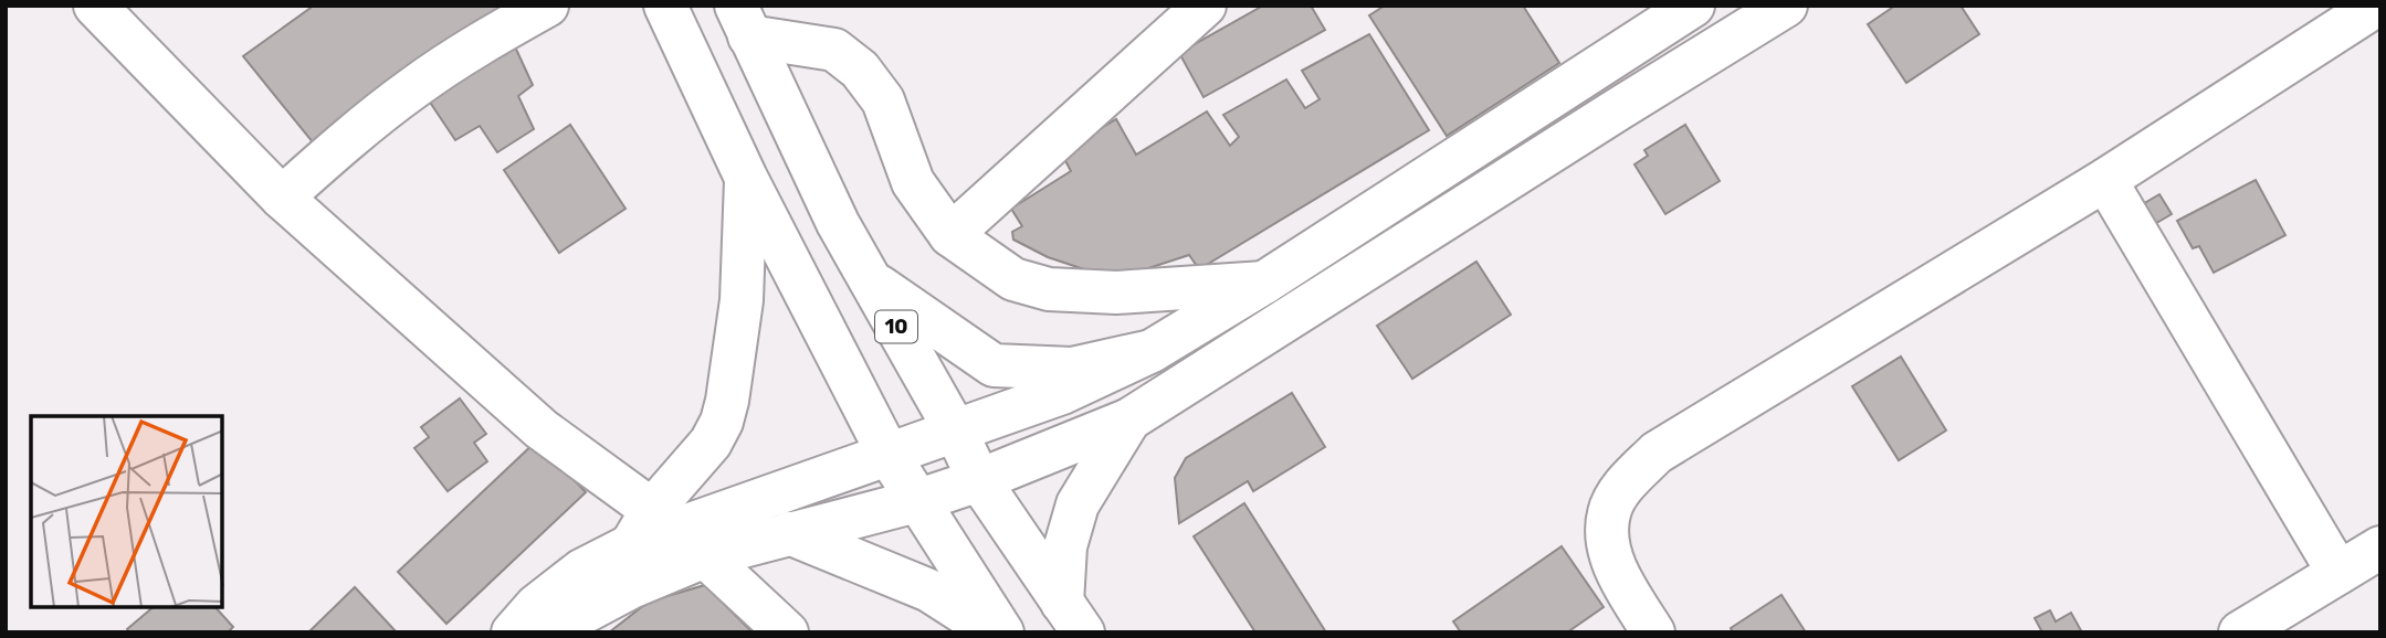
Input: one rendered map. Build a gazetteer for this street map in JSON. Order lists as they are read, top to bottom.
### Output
{
  "streets": {
    "main road": ["10"]
  }
}
